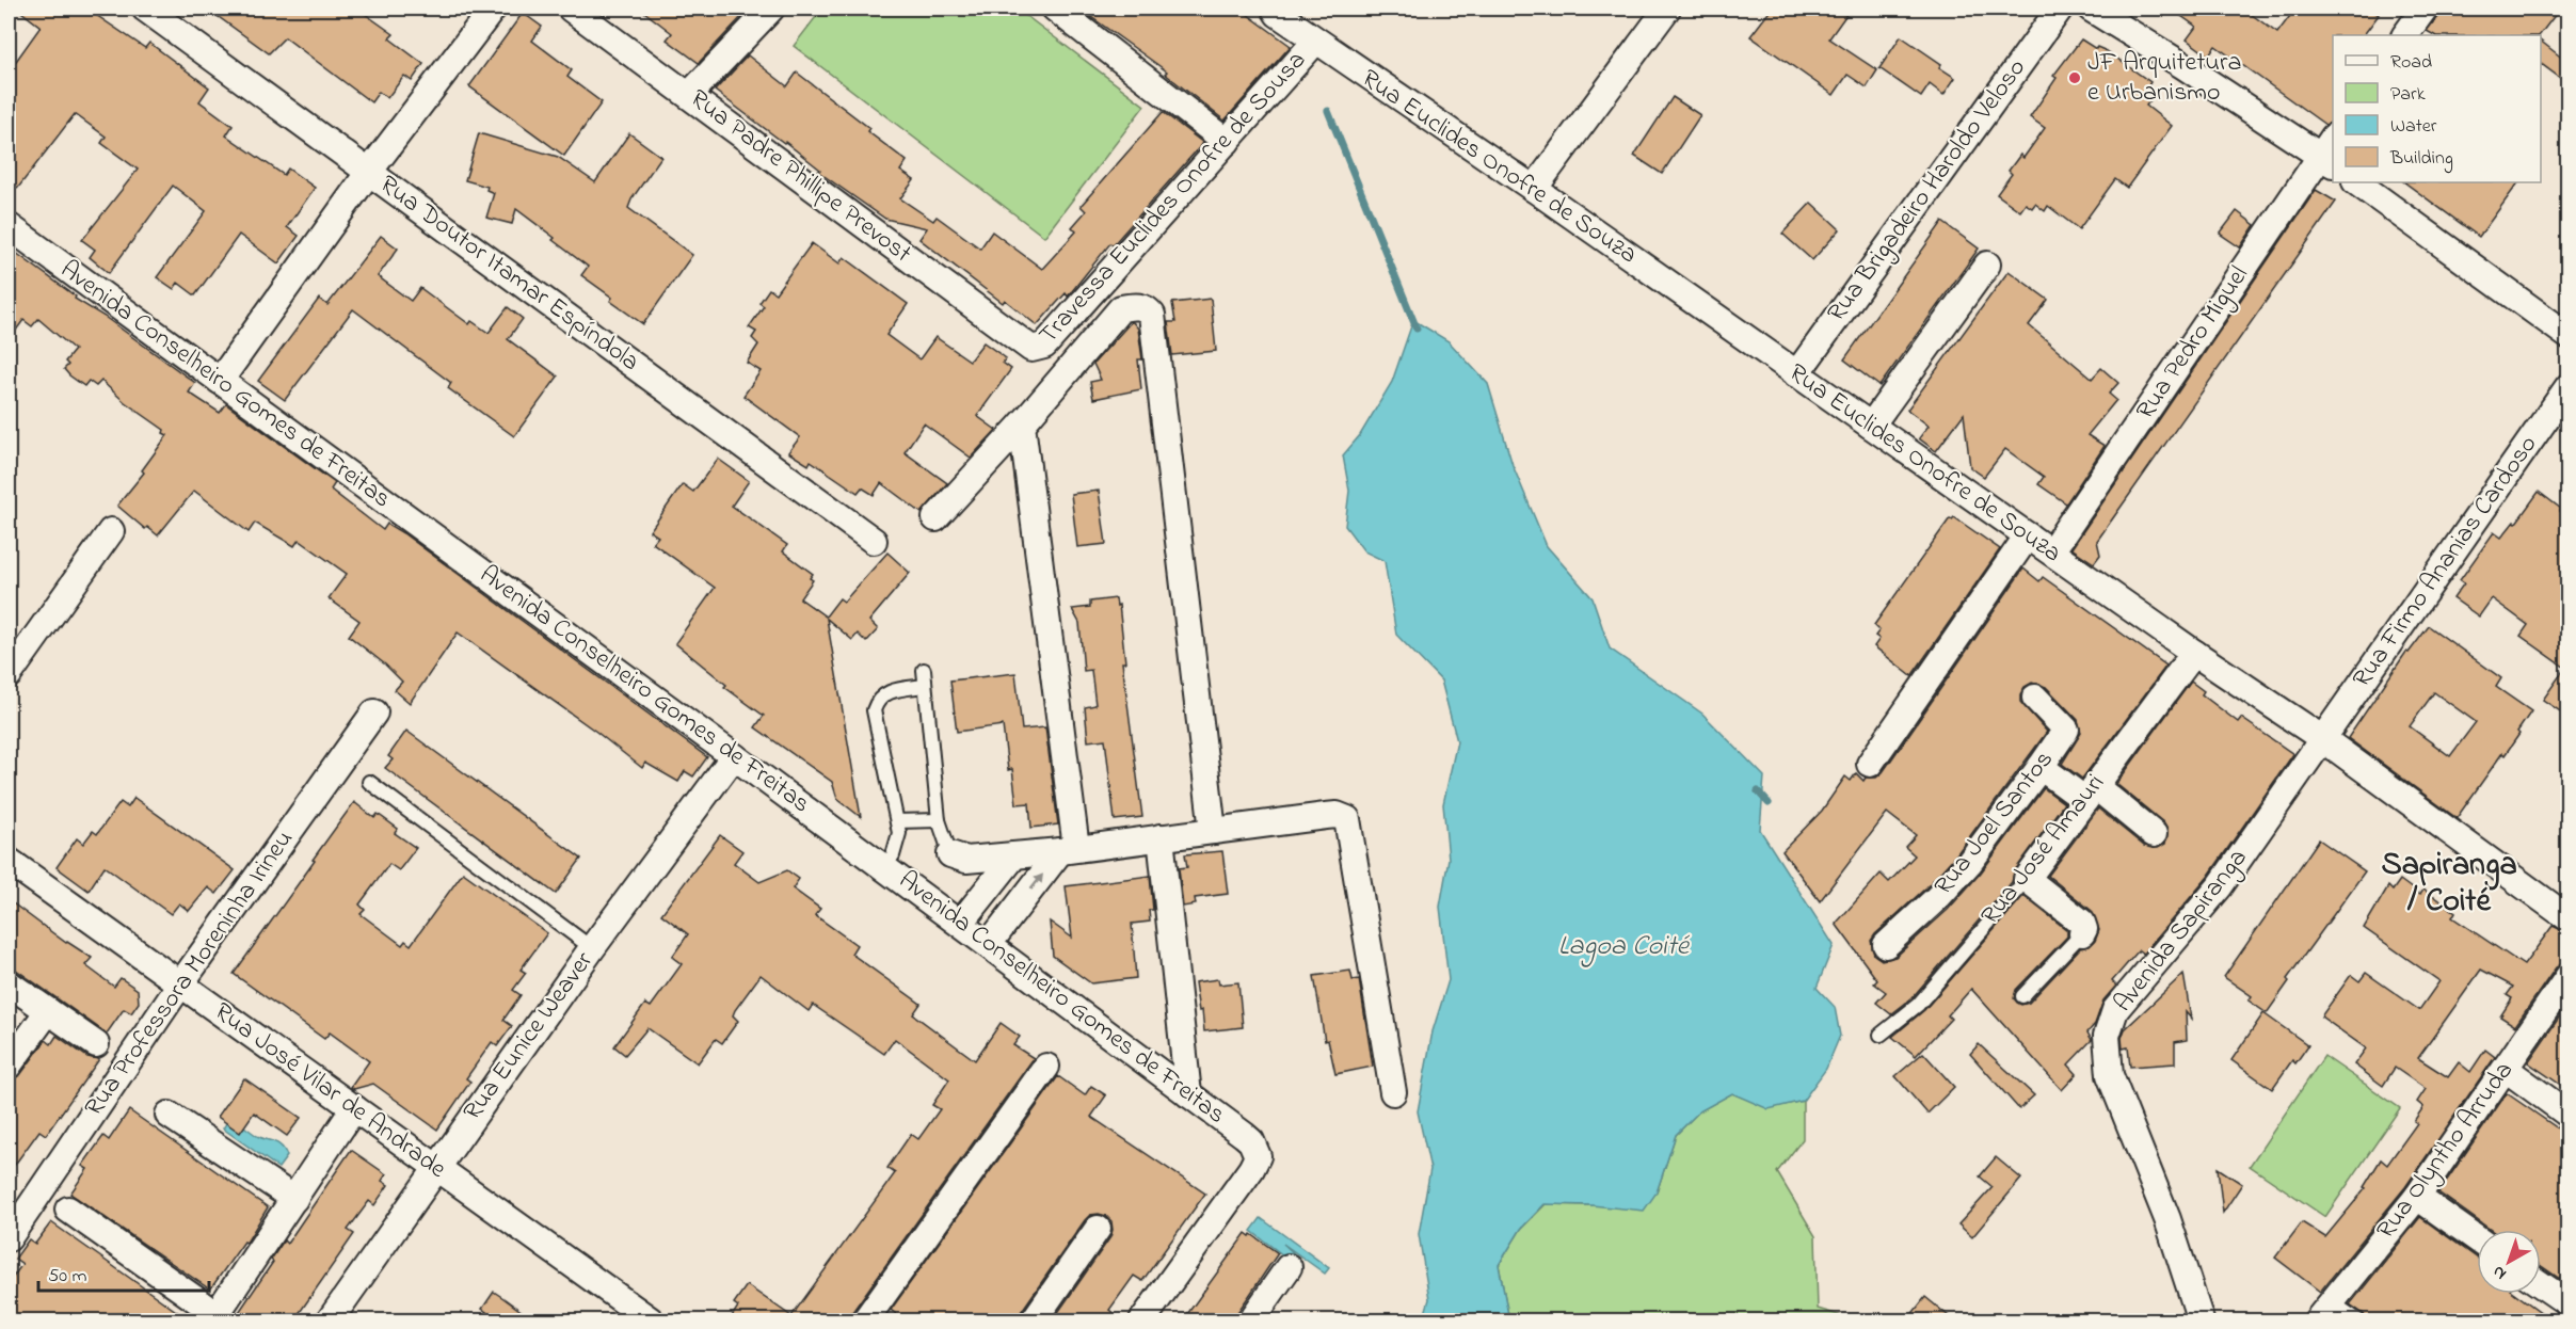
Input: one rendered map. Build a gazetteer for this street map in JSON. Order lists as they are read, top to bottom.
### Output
{
  "streets": {
    "street": [
      "Rua Euclides Onofre de Souza",
      "Rua Padre Phillipe Prevost",
      "Rua Brigadeiro Haroldo Veloso",
      "Travessa Euclides Onofre de Sousa",
      "Rua Doutor Itamar Espíndola",
      "Rua Pedro Miguel",
      "Avenida Conselheiro Gomes de Freitas",
      "Rua Firmo Ananias Cardoso",
      "Rua Joel Santos",
      "Rua José Amauri",
      "Avenida Sapiranga",
      "Rua Professora Moreninha Irineu",
      "Rua Eunice Weaver",
      "Rua José Vilar de Andrade",
      "Rua Olyntho Arruda"
    ]
  },
  "crossings": [
    ["Rua Euclides Onofre de Souza", "Rua Brigadeiro Haroldo Veloso"],
    ["Rua Euclides Onofre de Souza", "Travessa Euclides Onofre de Sousa"],
    ["Rua Euclides Onofre de Souza", "Rua Pedro Miguel"],
    ["Rua Euclides Onofre de Souza", "Rua Firmo Ananias Cardoso"],
    ["Rua Euclides Onofre de Souza", "Rua José Amauri"],
    ["Rua Euclides Onofre de Souza", "Avenida Sapiranga"],
    ["Rua Padre Phillipe Prevost", "Travessa Euclides Onofre de Sousa"],
    ["Avenida Conselheiro Gomes de Freitas", "Rua Eunice Weaver"],
    ["Rua Firmo Ananias Cardoso", "Avenida Sapiranga"],
    ["Rua Professora Moreninha Irineu", "Rua José Vilar de Andrade"],
    ["Rua Eunice Weaver", "Rua José Vilar de Andrade"]
  ],
  "districts": ["Sapiranga / Coité"],
  "water": ["Lagoa Coité"],
  "places": ["JF Arquitetura e Urbanismo"],
  "legend": [
    "Road",
    "Park",
    "Water",
    "Building"
  ],
  "scale_bar": "50 m",
  "north": "bottom left"
}
